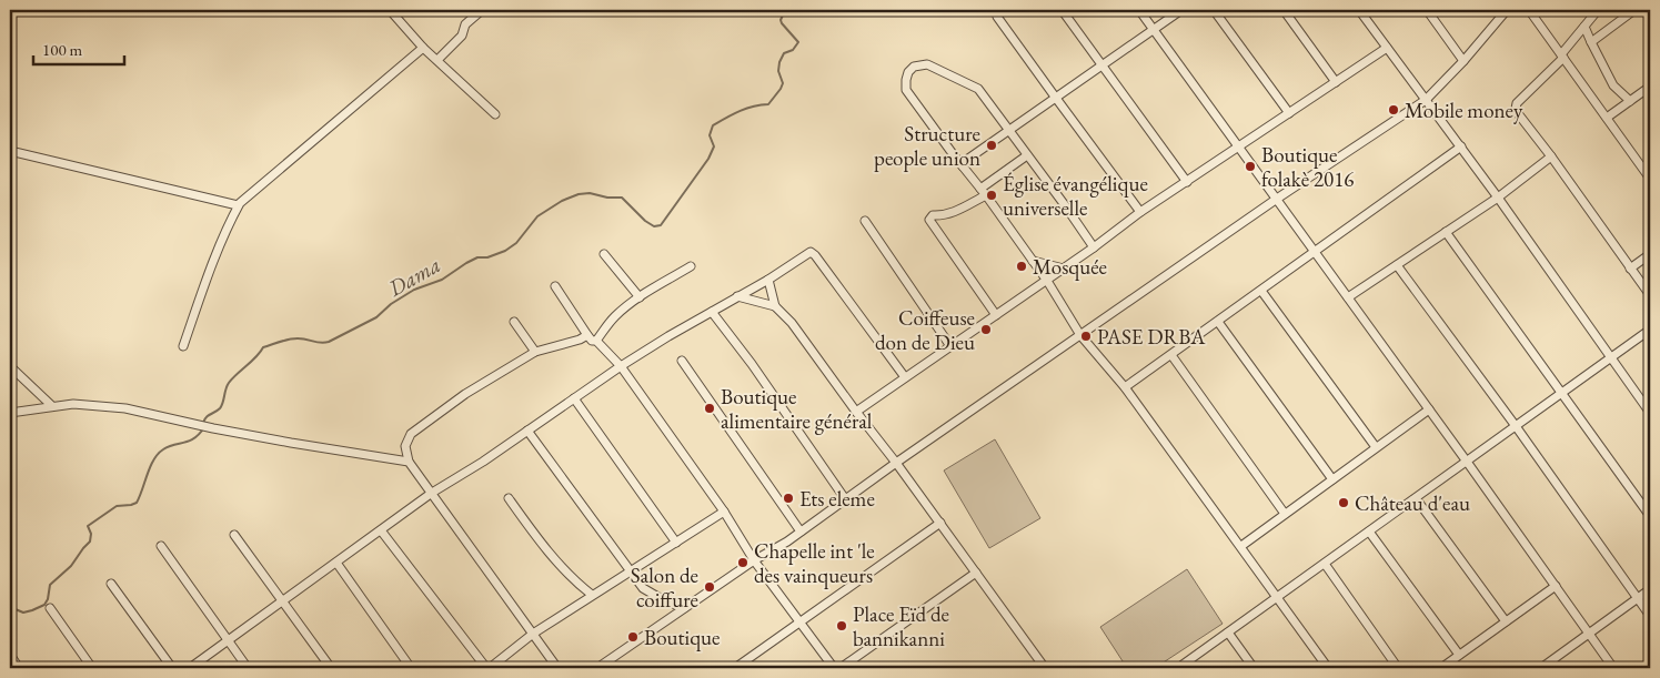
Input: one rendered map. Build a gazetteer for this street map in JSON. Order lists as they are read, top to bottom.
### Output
{
  "water": ["Dama"],
  "places": [
    "Mobile money",
    "Structure people union",
    "Boutique folakè 2016",
    "Église évangélique universelle",
    "Mosquée",
    "Coiffeuse don de Dieu",
    "PASE DRBA",
    "Boutique alimentaire général",
    "Ets eleme",
    "Château d'eau",
    "Chapelle int 'le des vainqueurs",
    "Salon de coiffure",
    "Place Eïd de bannikanni",
    "Boutique"
  ],
  "scale_bar": "100 m"
}
